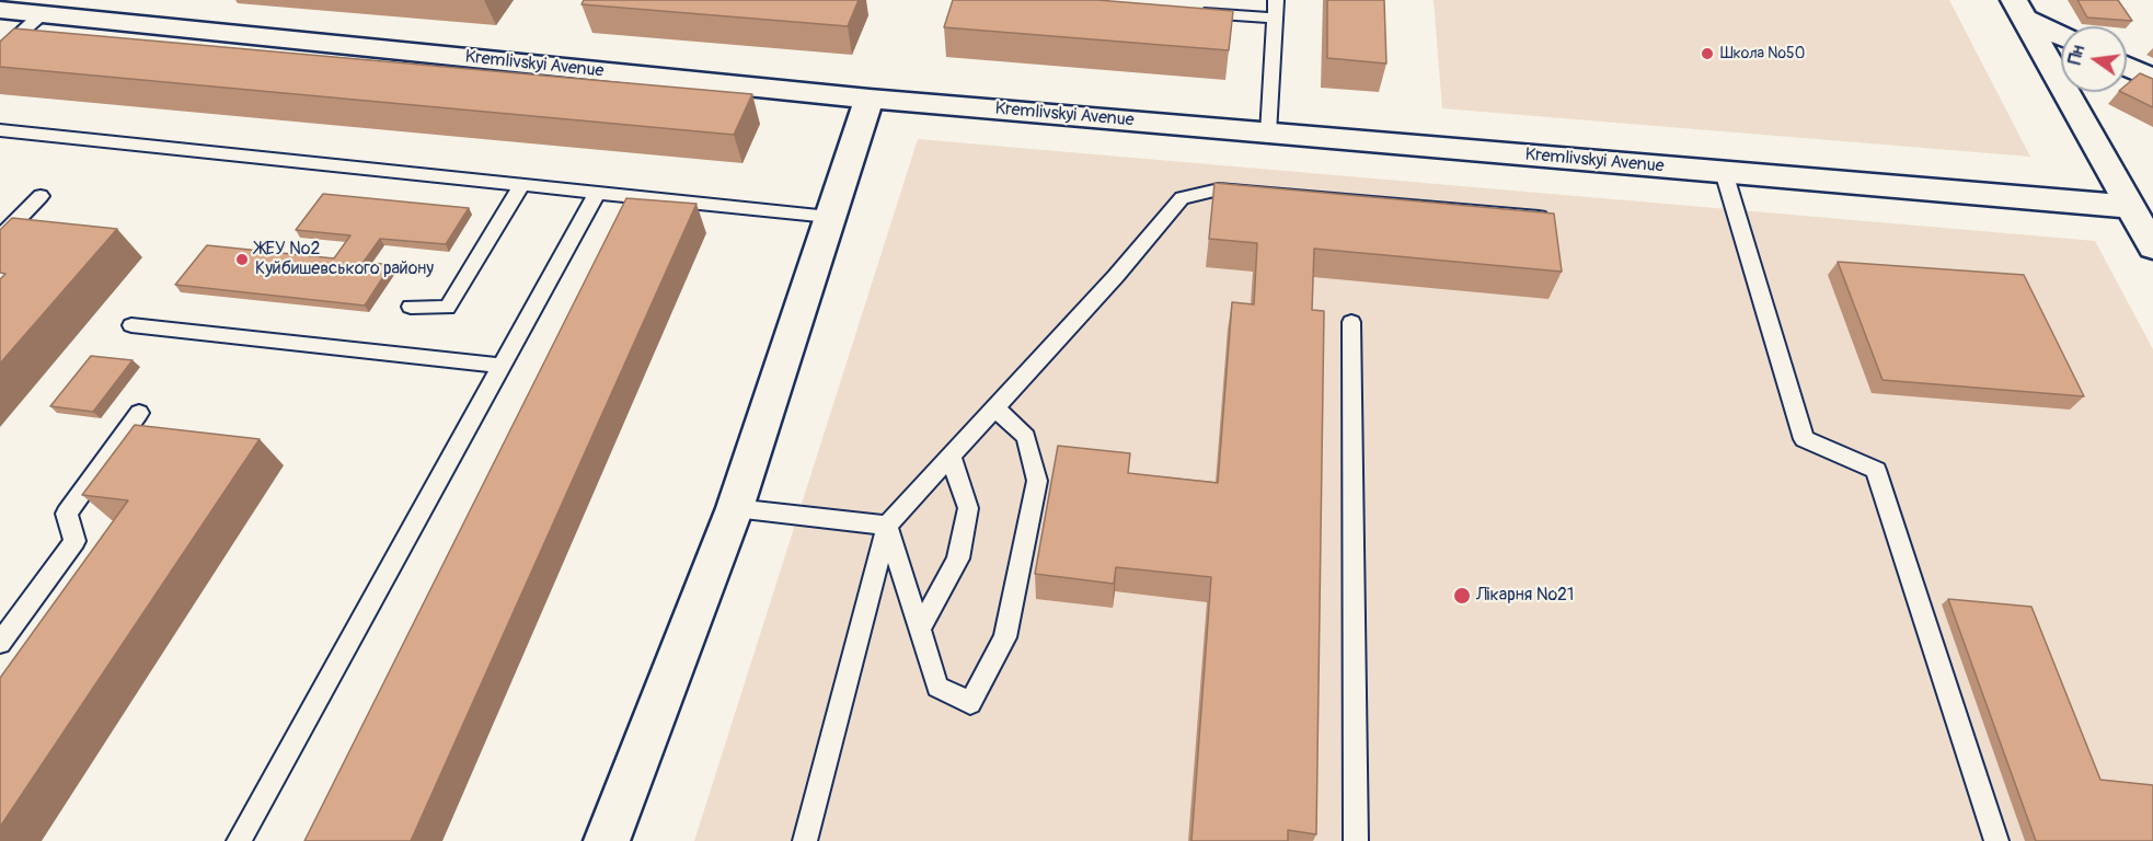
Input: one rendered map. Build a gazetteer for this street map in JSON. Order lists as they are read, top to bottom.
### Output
{
  "streets": {
    "street": ["Kremlivskyi Avenue"]
  },
  "places": ["Школа №50", "ЖЕУ №2 Куйбишевського району", "Лікарня №21"],
  "north": "left"
}
